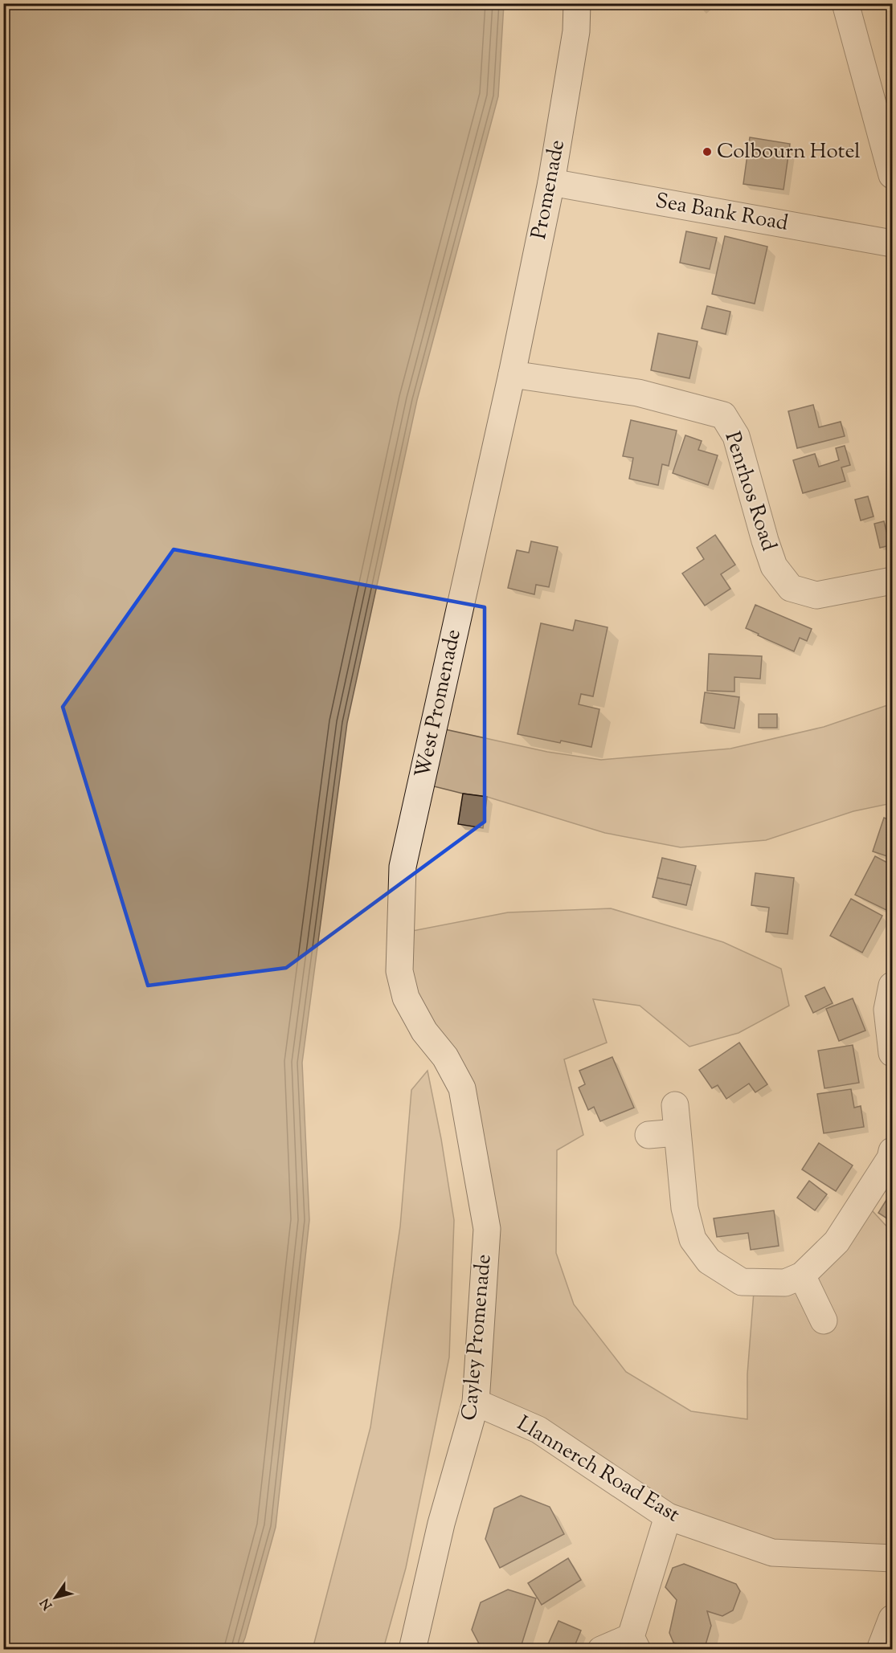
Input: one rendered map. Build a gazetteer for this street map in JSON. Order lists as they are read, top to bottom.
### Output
{
  "streets": {
    "street": [
      "Promenade",
      "Sea Bank Road",
      "Penrhos Road",
      "West Promenade",
      "Cayley Promenade",
      "Llannerch Road East"
    ]
  },
  "crossings": [
    ["Promenade", "Sea Bank Road"],
    ["Promenade", "Penrhos Road"],
    ["Promenade", "West Promenade"],
    ["Penrhos Road", "West Promenade"],
    ["West Promenade", "Cayley Promenade"],
    ["Cayley Promenade", "Llannerch Road East"]
  ],
  "places": ["Colbourn Hotel"],
  "north": "bottom left"
}
